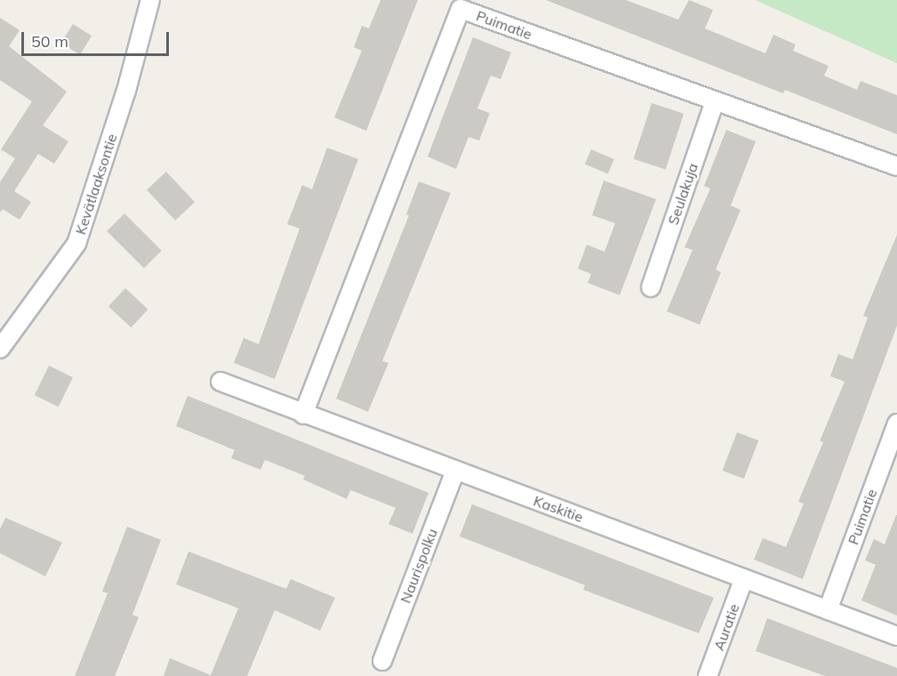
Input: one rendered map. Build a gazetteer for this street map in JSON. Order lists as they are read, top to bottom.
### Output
{
  "streets": {
    "street": [
      "Puimatie",
      "Kevätlaaksontie",
      "Seulakuja",
      "Kaskitie",
      "Naurispolku",
      "Auratie"
    ]
  },
  "crossings": [
    ["Puimatie", "Seulakuja"],
    ["Puimatie", "Kaskitie"],
    ["Kaskitie", "Naurispolku"],
    ["Kaskitie", "Auratie"]
  ],
  "scale_bar": "50 m"
}
